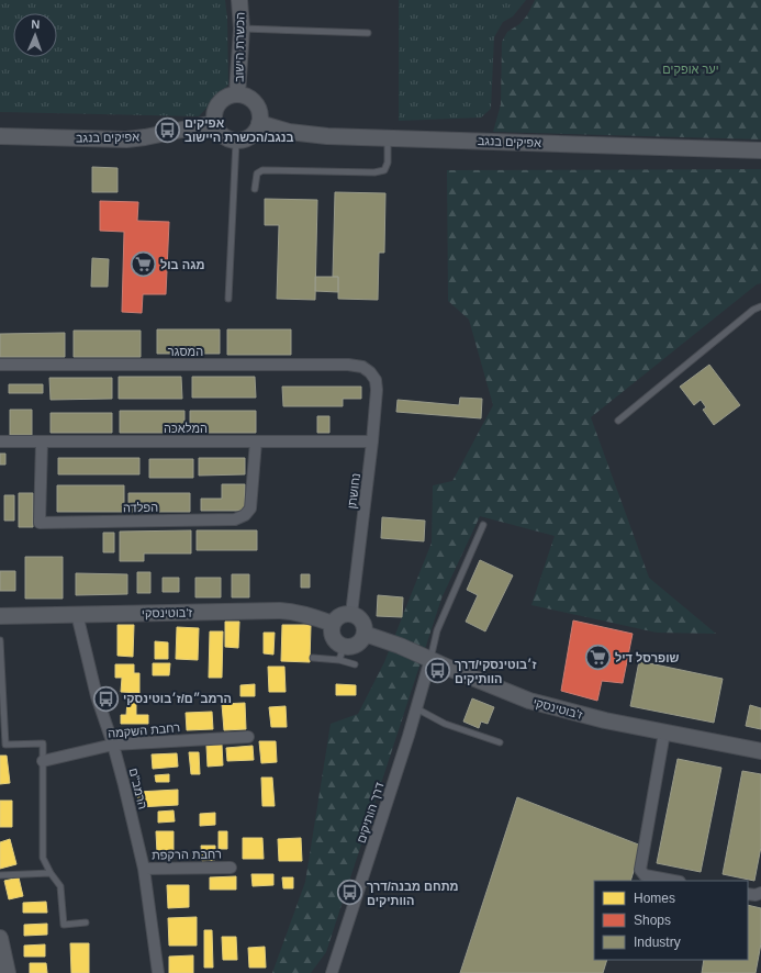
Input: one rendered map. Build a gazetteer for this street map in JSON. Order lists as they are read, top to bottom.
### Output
{
  "streets": {
    "street": [
      "הכשרת הישוב",
      "אפיקים בנגב",
      "המסגר",
      "המלאכה",
      "נחושתן",
      "הפלדה",
      "ז'בוטינסקי",
      "רחבת השקמה",
      "הרמב\"ם",
      "דרך הותיקים",
      "רחבת הרקפת"
    ]
  },
  "crossings": [
    ["הכשרת הישוב", "אפיקים בנגב"],
    ["המסגר", "נחושתן"],
    ["המלאכה", "נחושתן"],
    ["המלאכה", "הפלדה"],
    ["נחושתן", "ז'בוטינסקי"],
    ["ז'בוטינסקי", "הרמב\"ם"],
    ["ז'בוטינסקי", "דרך הותיקים"],
    ["רחבת השקמה", "הרמב\"ם"],
    ["הרמב\"ם", "רחבת הרקפת"]
  ],
  "parks": ["יער אופקים"],
  "places": {
    "bus stop": [
      "אפיקים בנגב/הכשרת היישוב",
      "ז׳בוטינסקי/דרך הוותיקים",
      "הרמב״ם/ז׳בוטינסקי",
      "מתחם מבנה/דרך הוותיקים"
    ],
    "supermarket": ["מגה בול", "שופרסל דיל"]
  },
  "legend": ["Homes", "Shops", "Industry"],
  "north": "top"
}
